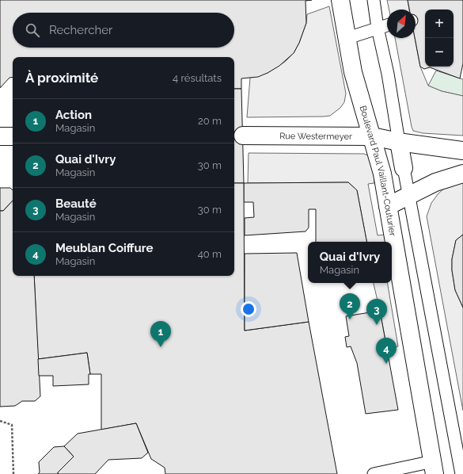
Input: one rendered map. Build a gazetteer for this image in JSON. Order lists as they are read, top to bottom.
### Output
{
  "streets": {
    "main road": ["Rue Westermeyer", "Boulevard Paul Vaillant-Couturier"]
  },
  "crossings": [
    ["Rue Westermeyer", "Boulevard Paul Vaillant-Couturier"]
  ],
  "north": "top right",
  "page": {
    "map_buttons": ["+", "−"],
    "search": "Rechercher",
    "heading": ["À proximité", "4 résultats"],
    "list": [
      {
        "mark": "1",
        "name": "Action",
        "note": "Magasin",
        "value": "20 m"
      },
      {
        "mark": "2",
        "name": "Quai d'Ivry",
        "note": "Magasin",
        "value": "30 m"
      },
      {
        "mark": "3",
        "name": "Beauté",
        "note": "Magasin",
        "value": "30 m"
      },
      {
        "mark": "4",
        "name": "Meublan Coiffure",
        "note": "Magasin",
        "value": "40 m"
      }
    ],
    "popup": ["Quai d'Ivry", "Magasin"],
    "pins": [
      "2",
      "3",
      "1",
      "4"
    ]
  }
}
